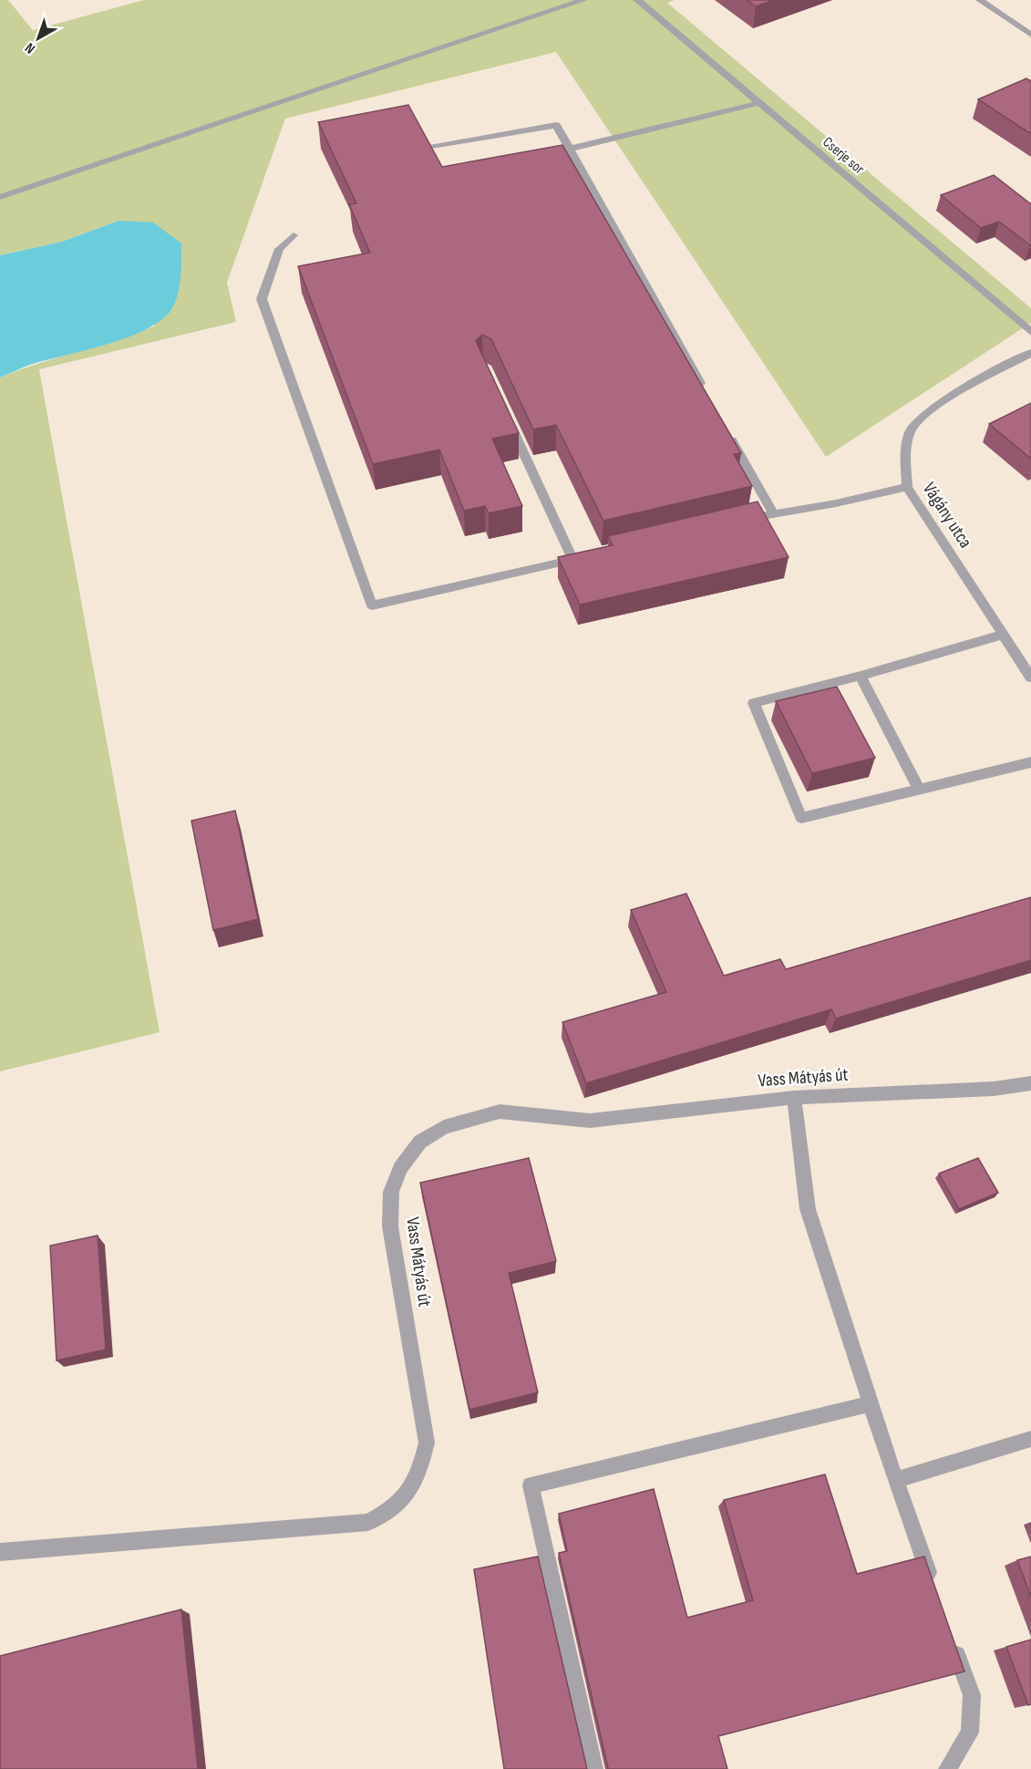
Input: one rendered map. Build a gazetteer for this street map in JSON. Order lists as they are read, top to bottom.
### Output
{
  "streets": {
    "street": ["Cserje sor", "Vágány utca", "Vass Mátyás út"]
  },
  "north": "bottom left"
}
